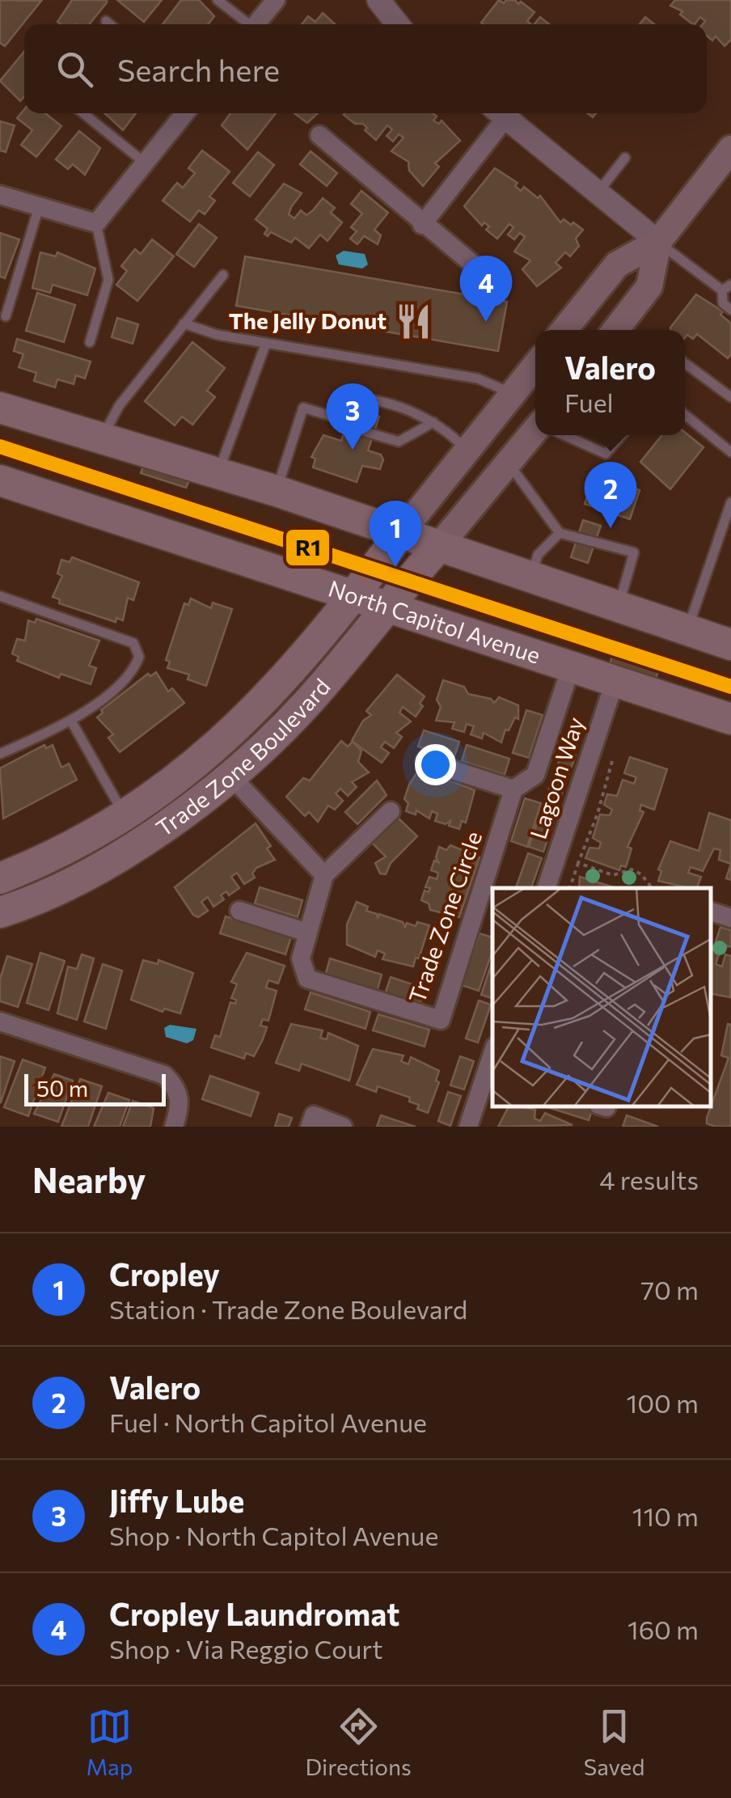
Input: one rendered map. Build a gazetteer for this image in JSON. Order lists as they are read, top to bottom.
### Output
{
  "streets": {
    "main road": ["North Capitol Avenue", "Trade Zone Boulevard"],
    "street": ["Lagoon Way", "Trade Zone Circle"]
  },
  "crossings": [
    ["North Capitol Avenue", "Trade Zone Boulevard"],
    ["North Capitol Avenue", "Lagoon Way"]
  ],
  "places": {
    "restaurant": ["The Jelly Donut"]
  },
  "lines": ["transit line R1"],
  "scale_bar": "50 m",
  "page": {
    "search": "Search here",
    "pins": [
      "4",
      "3",
      "2",
      "1"
    ],
    "popup": ["Valero", "Fuel"],
    "scale": "50 m",
    "heading": ["Nearby", "4 results"],
    "list": [
      {
        "mark": "1",
        "name": "Cropley",
        "note": "Station · Trade Zone Boulevard",
        "value": "70 m"
      },
      {
        "mark": "2",
        "name": "Valero",
        "note": "Fuel · North Capitol Avenue",
        "value": "100 m"
      },
      {
        "mark": "3",
        "name": "Jiffy Lube",
        "note": "Shop · North Capitol Avenue",
        "value": "110 m"
      },
      {
        "mark": "4",
        "name": "Cropley Laundromat",
        "note": "Shop · Via Reggio Court",
        "value": "160 m"
      }
    ],
    "nav": ["Map", "Directions", "Saved"]
  }
}
